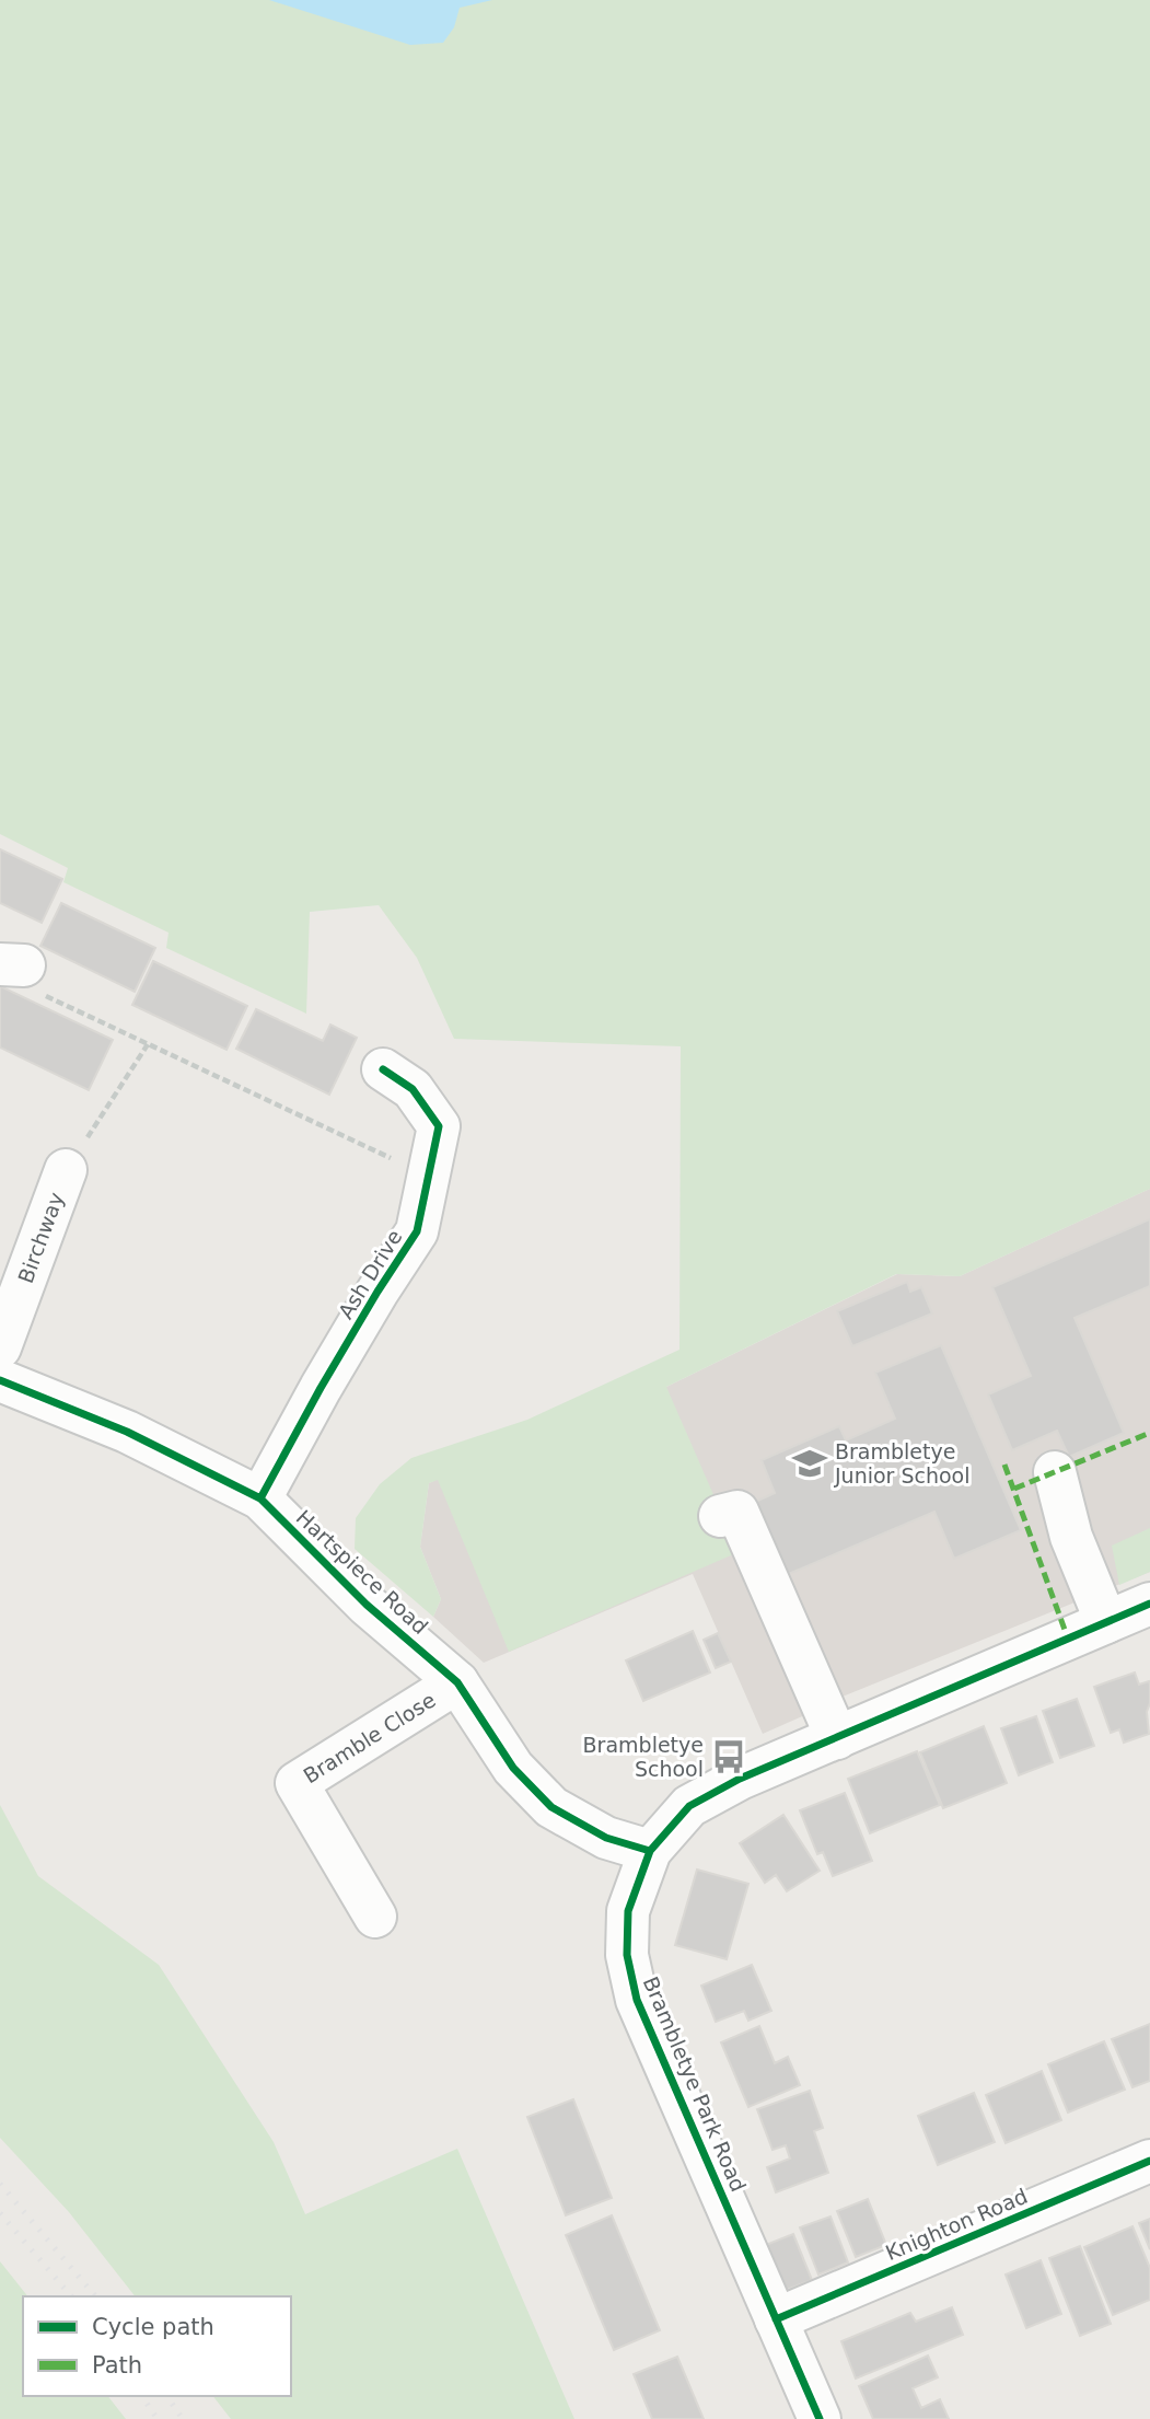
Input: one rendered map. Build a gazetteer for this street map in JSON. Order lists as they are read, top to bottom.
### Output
{
  "streets": {
    "street": [
      "Birchway",
      "Ash Drive",
      "Hartspiece Road",
      "Bramble Close",
      "Brambletye Park Road",
      "Knighton Road"
    ]
  },
  "crossings": [
    ["Ash Drive", "Hartspiece Road"],
    ["Hartspiece Road", "Bramble Close"],
    ["Hartspiece Road", "Brambletye Park Road"],
    ["Brambletye Park Road", "Knighton Road"]
  ],
  "places": {
    "school or university": ["Brambletye Junior School"],
    "bus stop": ["Brambletye School"]
  },
  "legend": ["Cycle path", "Path"]
}
